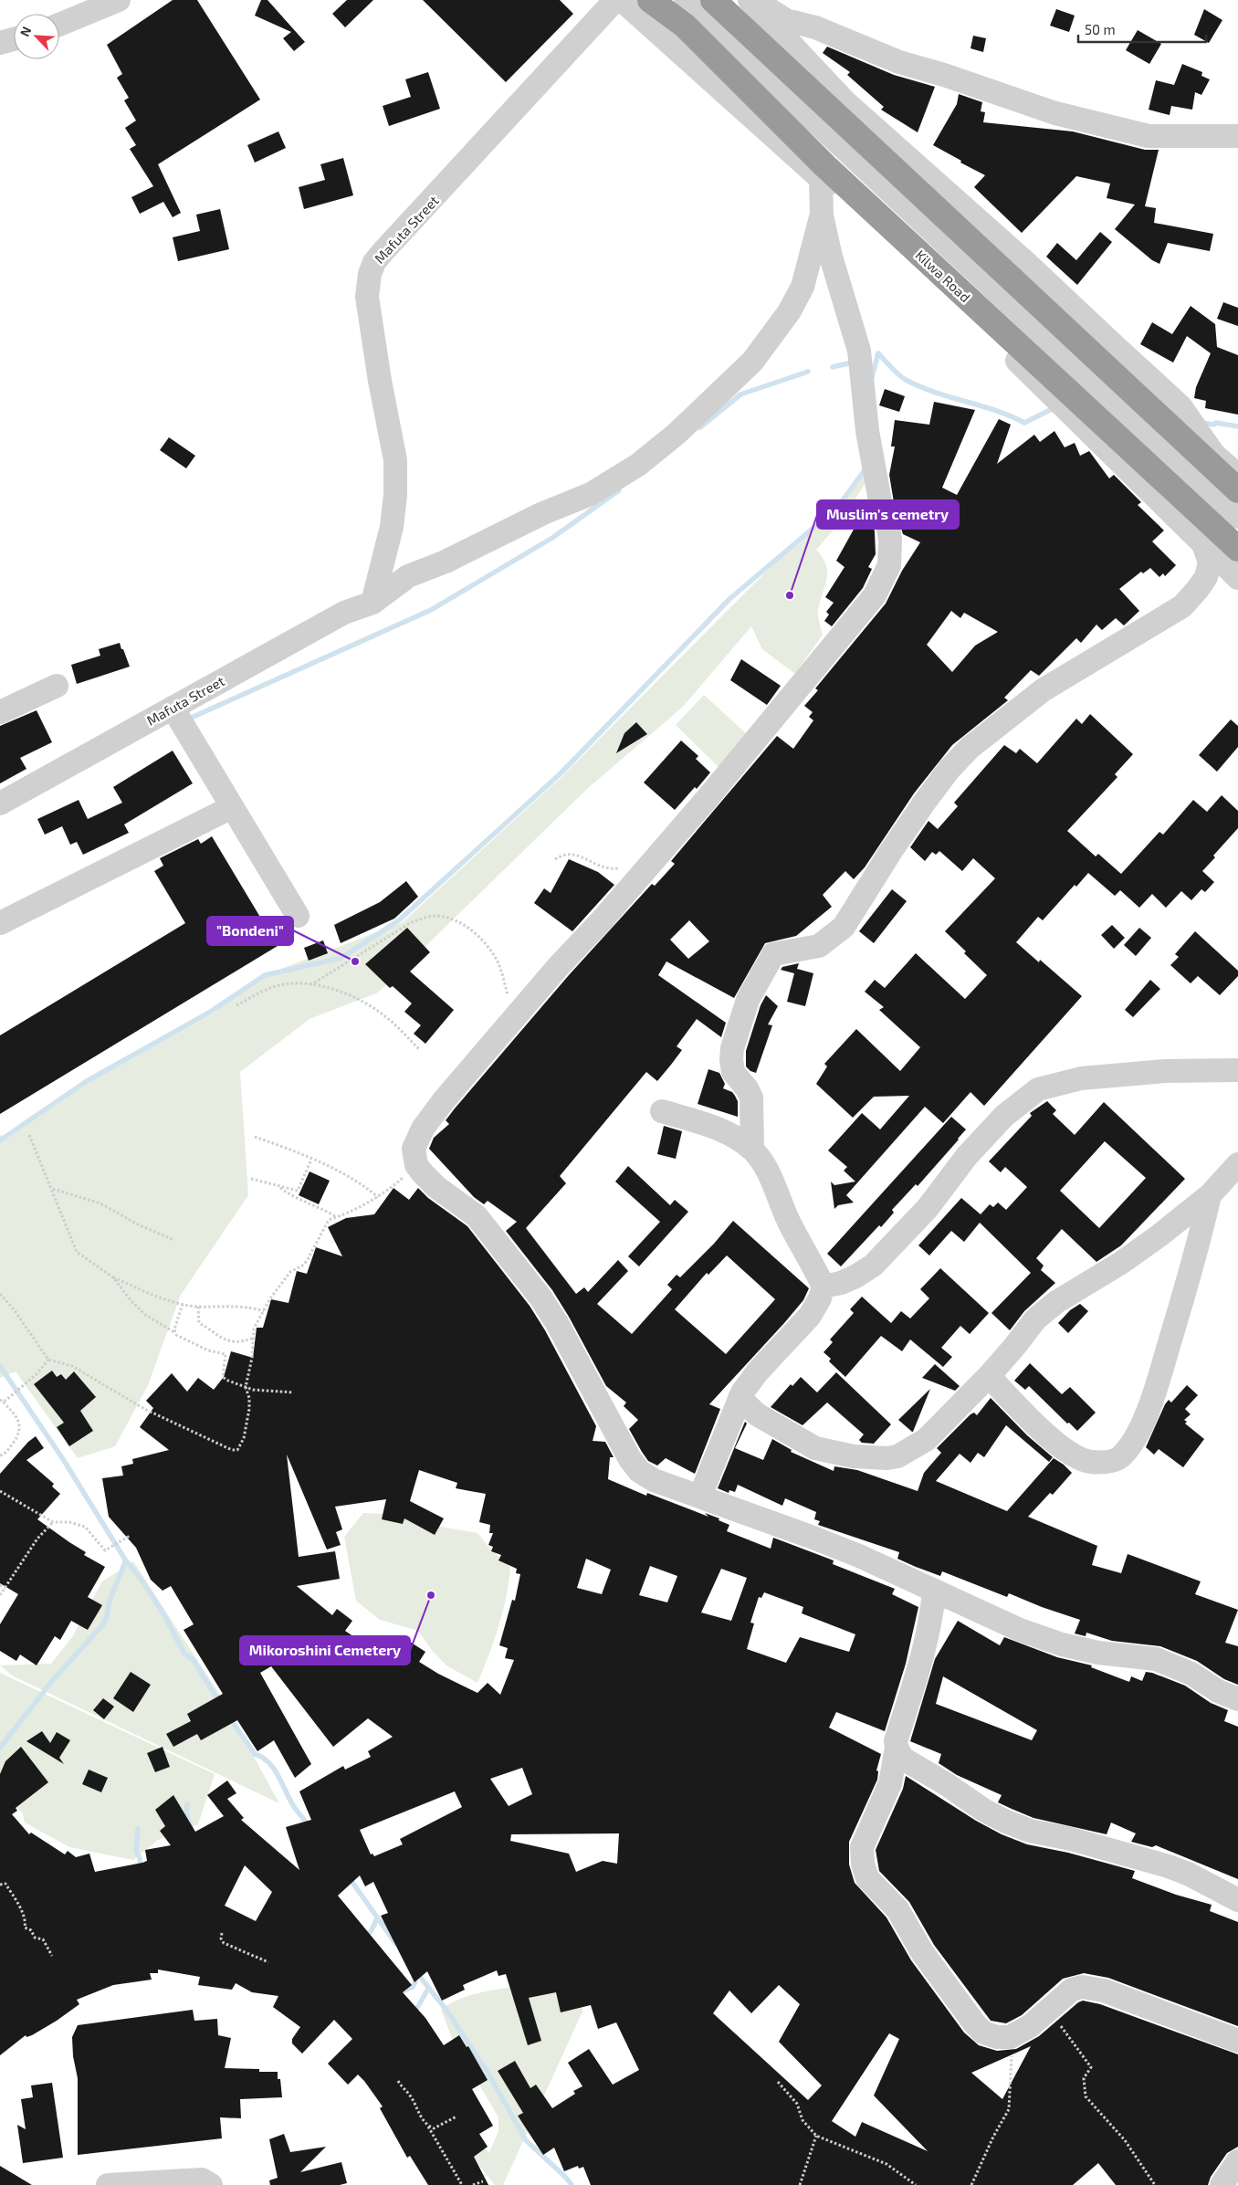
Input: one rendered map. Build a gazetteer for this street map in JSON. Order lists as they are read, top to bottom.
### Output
{
  "streets": {
    "highway": ["Kilwa Road"],
    "street": ["Mafuta Street"]
  },
  "places": ["Muslim's cemetry", "\"Bondeni\"", "Mikoroshini Cemetery"],
  "scale_bar": "50 m",
  "north": "top left"
}
